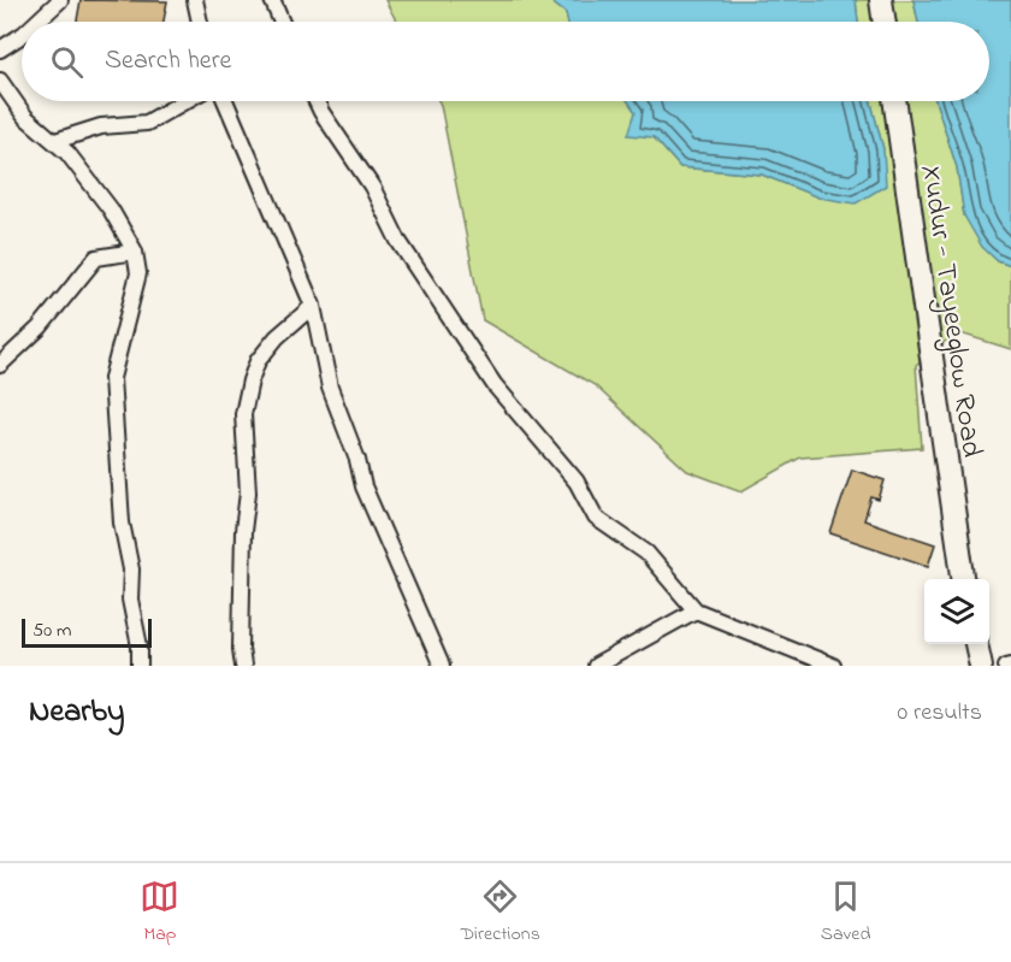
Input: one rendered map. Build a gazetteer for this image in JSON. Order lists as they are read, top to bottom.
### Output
{
  "streets": {
    "main road": ["Xudur - Tayeeglow Road"]
  },
  "scale_bar": "50 m",
  "page": {
    "search": "Search here",
    "scale": "50 m",
    "heading": ["Nearby", "0 results"],
    "nav": ["Map", "Directions", "Saved"]
  }
}
